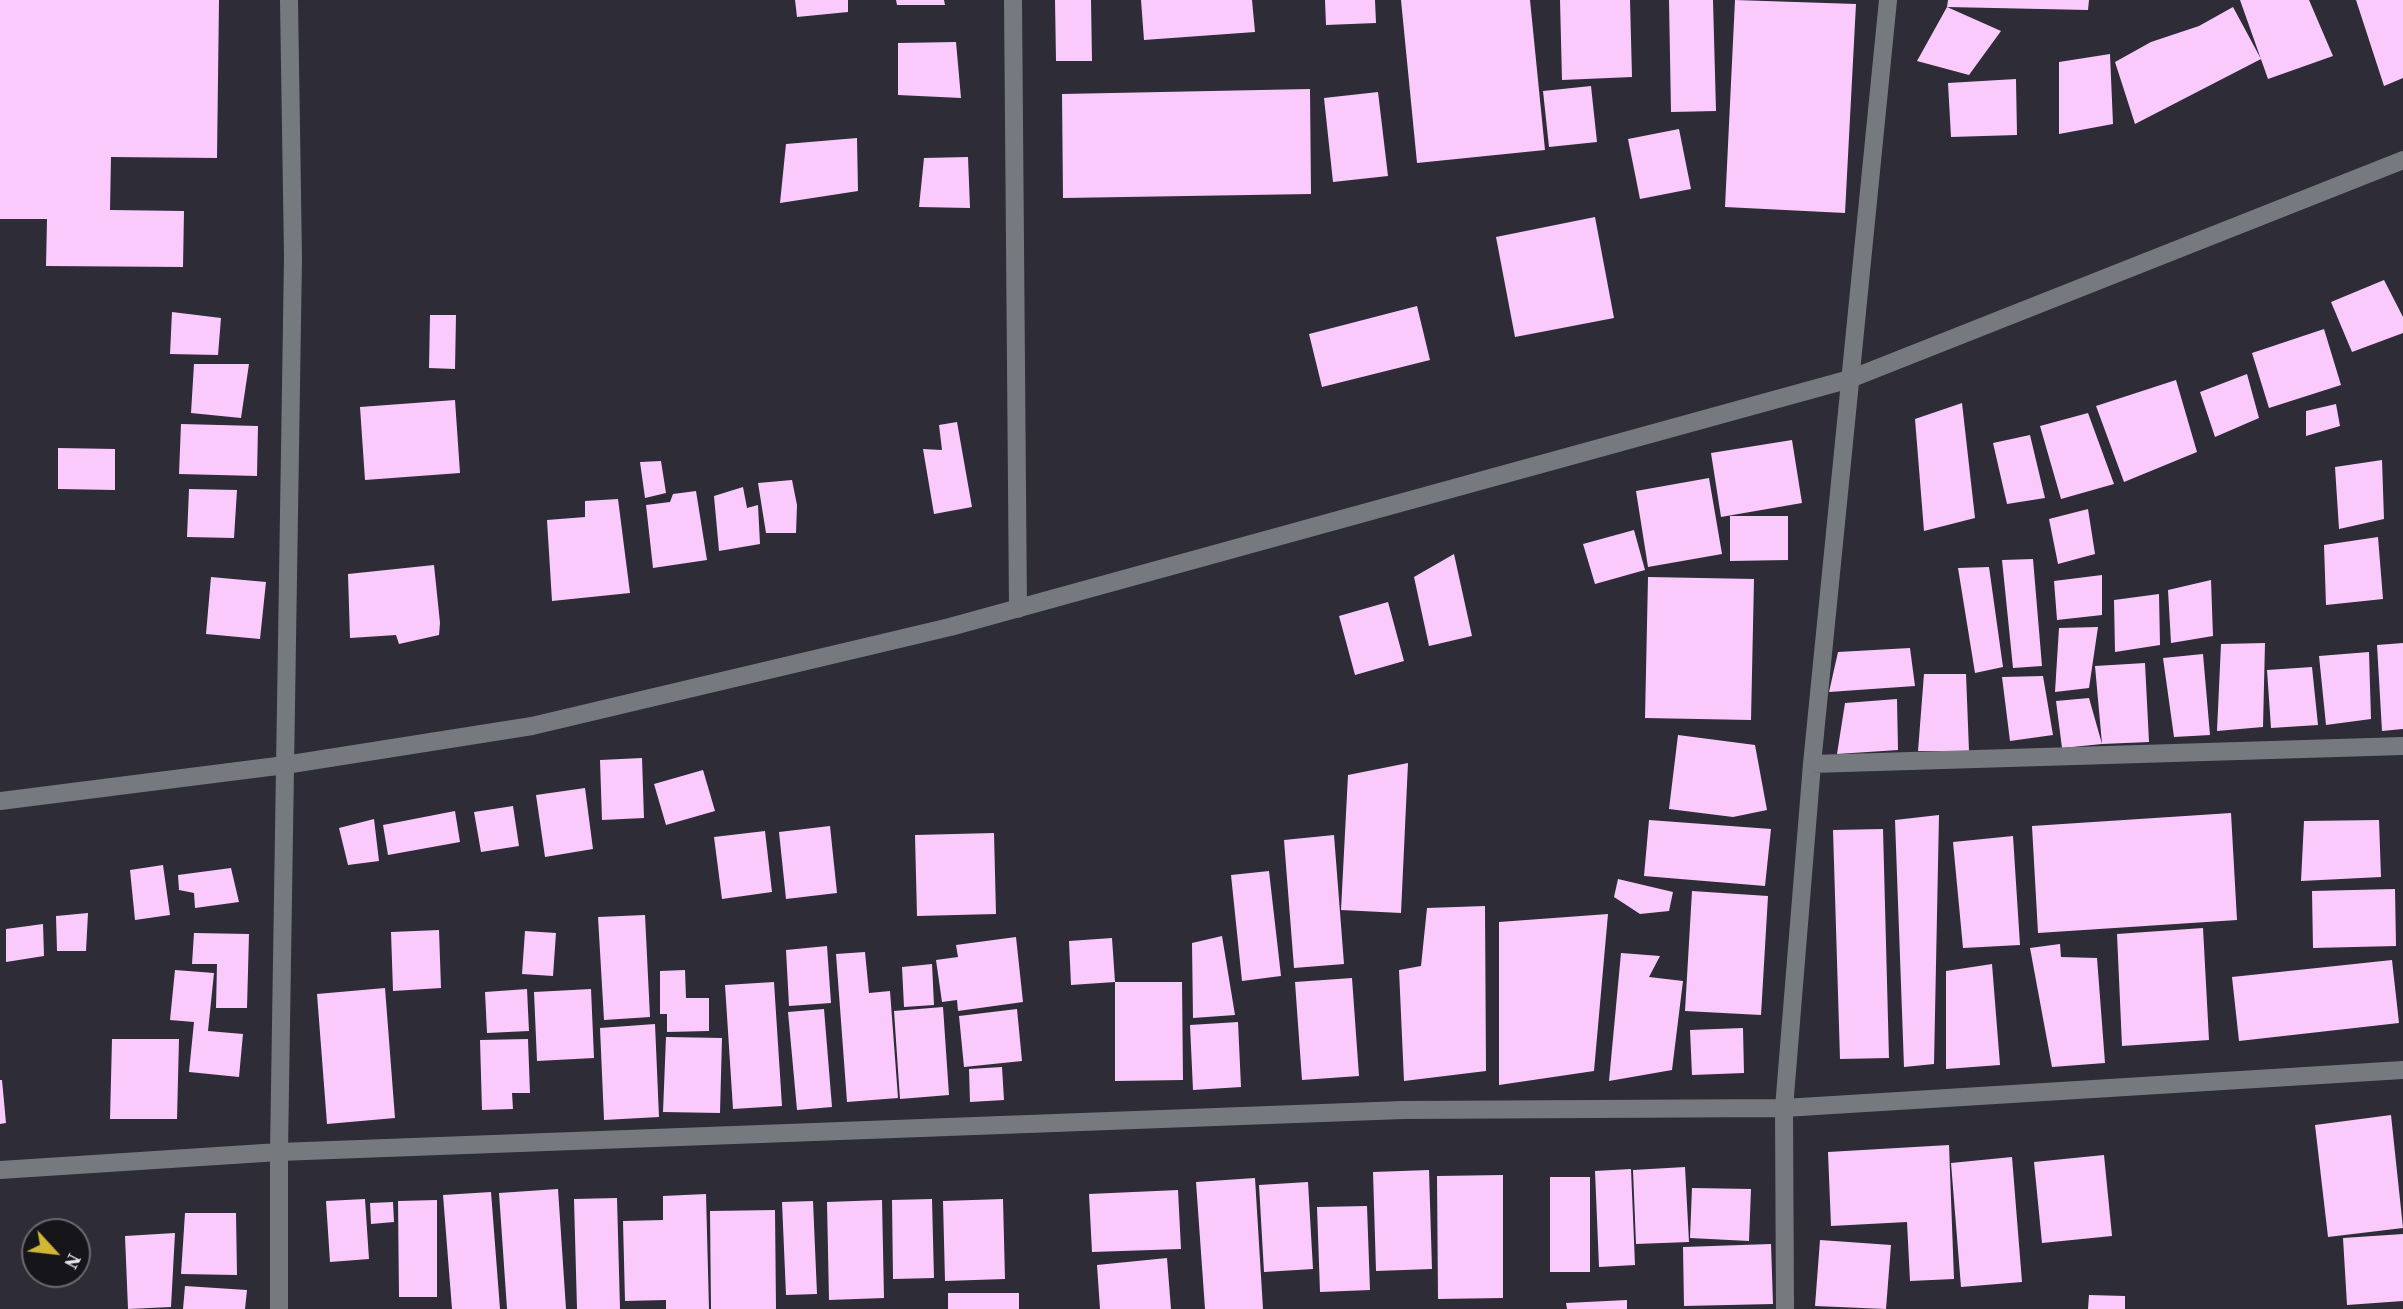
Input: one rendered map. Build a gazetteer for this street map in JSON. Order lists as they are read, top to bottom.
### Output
{
  "north": "bottom right"
}
